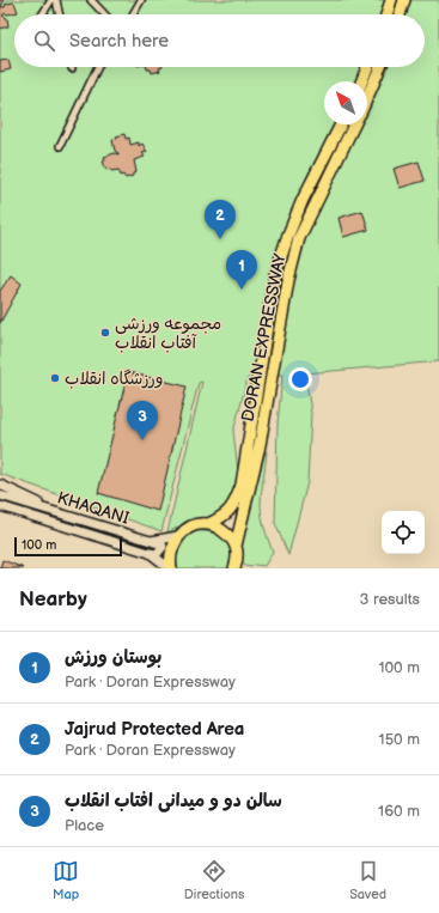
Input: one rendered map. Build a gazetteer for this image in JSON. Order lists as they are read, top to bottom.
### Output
{
  "streets": {
    "highway": ["DORAN EXPRESSWAY"],
    "main road": ["KHAQANI"]
  },
  "crossings": [
    ["DORAN EXPRESSWAY", "KHAQANI"]
  ],
  "places": ["مجموعه ورزشی آفتاب انقلاب", "ورزشگاه انقلاب"],
  "scale_bar": "100 m",
  "north": "top left",
  "page": {
    "search": "Search here",
    "pins": ["2", "1", "3"],
    "scale": "100 m",
    "heading": ["Nearby", "3 results"],
    "list": [
      {
        "mark": "1",
        "name": "بوستان ورزش",
        "note": "Park · Doran Expressway",
        "value": "100 m"
      },
      {
        "mark": "2",
        "name": "Jajrud Protected Area",
        "note": "Park · Doran Expressway",
        "value": "150 m"
      },
      {
        "mark": "3",
        "name": "سالن دو و میدانی افتاب انقلاب",
        "note": "Place",
        "value": "160 m"
      }
    ],
    "nav": ["Map", "Directions", "Saved"]
  }
}
